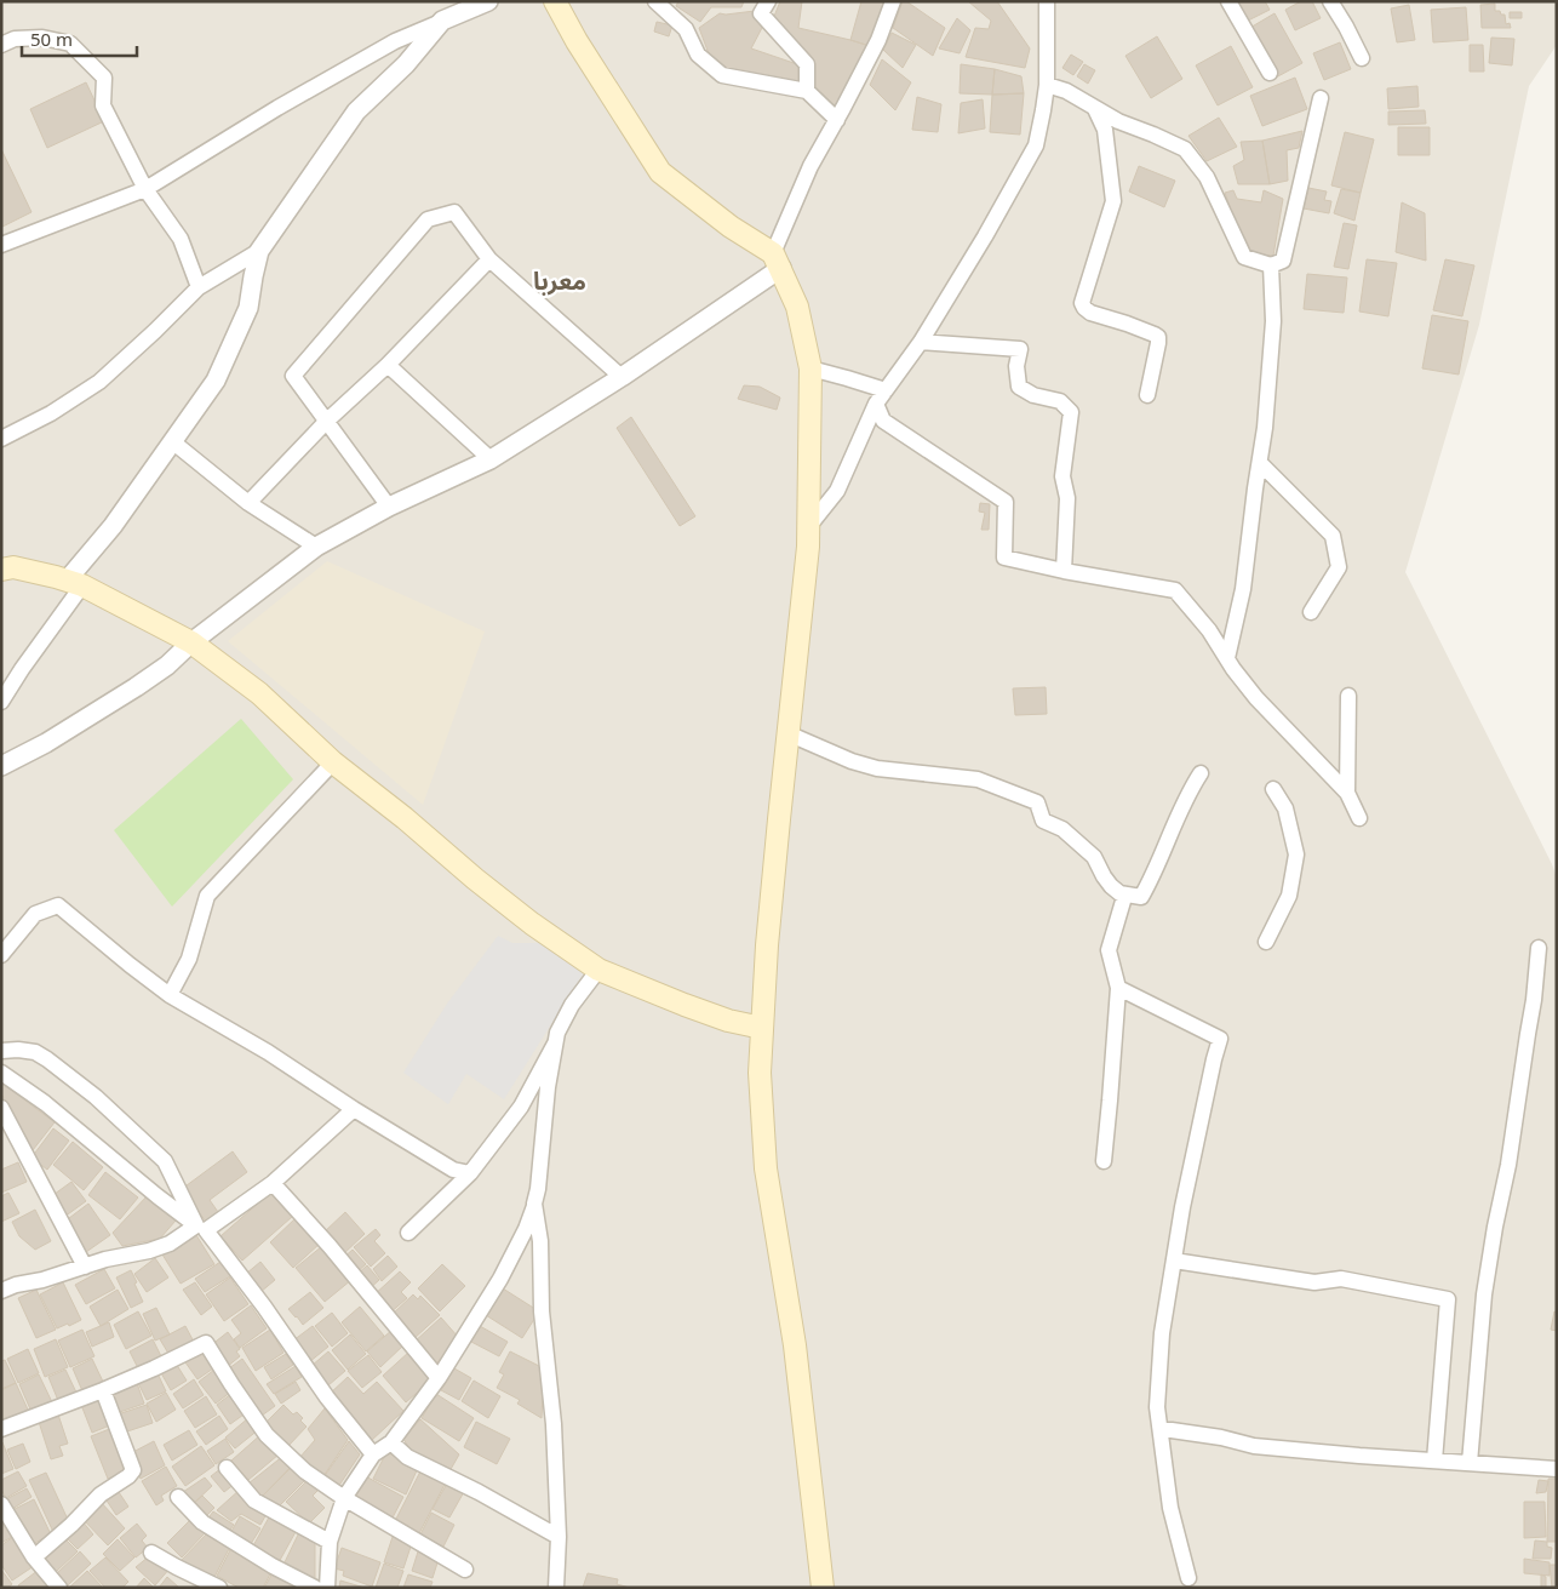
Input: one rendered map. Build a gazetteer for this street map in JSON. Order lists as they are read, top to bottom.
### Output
{
  "districts": ["معربا"],
  "scale_bar": "50 m"
}
